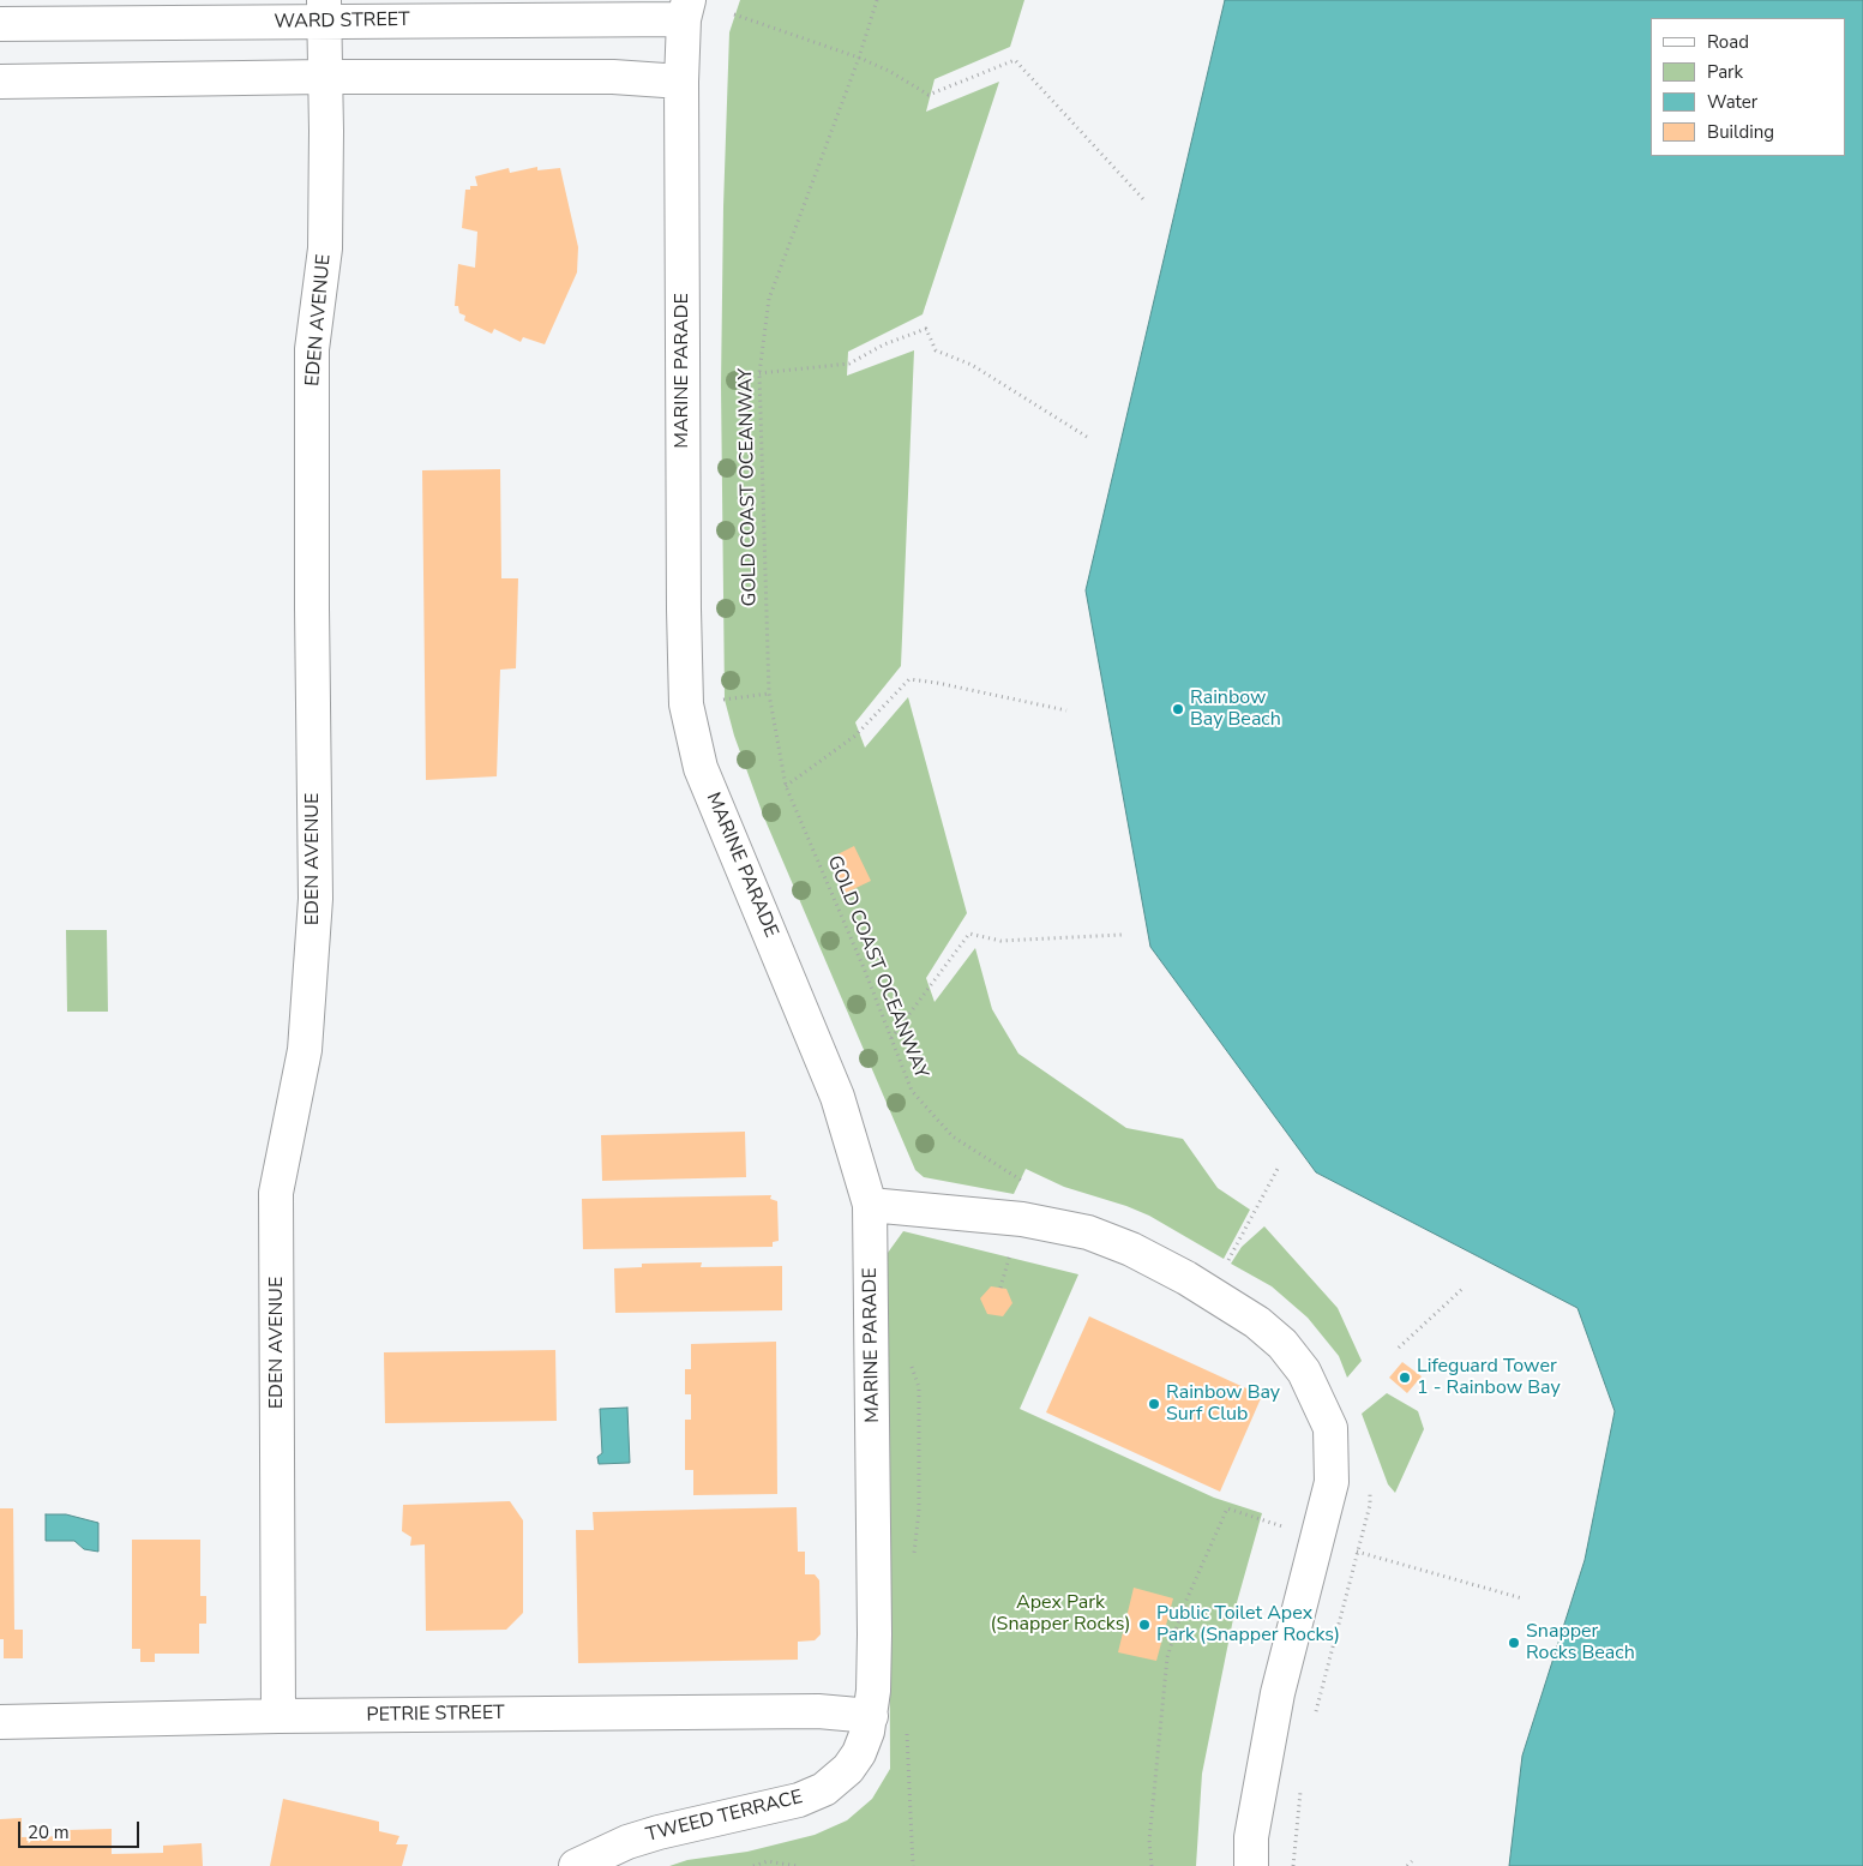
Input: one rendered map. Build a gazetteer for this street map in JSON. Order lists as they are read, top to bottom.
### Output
{
  "streets": {
    "street": [
      "WARD STREET",
      "EDEN AVENUE",
      "MARINE PARADE",
      "PETRIE STREET",
      "TWEED TERRACE"
    ],
    "path": ["GOLD COAST OCEANWAY"]
  },
  "crossings": [
    ["WARD STREET", "EDEN AVENUE"],
    ["WARD STREET", "MARINE PARADE"],
    ["EDEN AVENUE", "PETRIE STREET"],
    ["MARINE PARADE", "PETRIE STREET"],
    ["MARINE PARADE", "TWEED TERRACE"],
    ["PETRIE STREET", "TWEED TERRACE"]
  ],
  "parks": ["Apex Park (Snapper Rocks)"],
  "places": [
    "Rainbow Bay Beach",
    "Lifeguard Tower 1 - Rainbow Bay",
    "Rainbow Bay Surf Club",
    "Public Toilet Apex Park (Snapper Rocks)",
    "Snapper Rocks Beach"
  ],
  "legend": [
    "Road",
    "Park",
    "Water",
    "Building"
  ],
  "scale_bar": "20 m"
}
